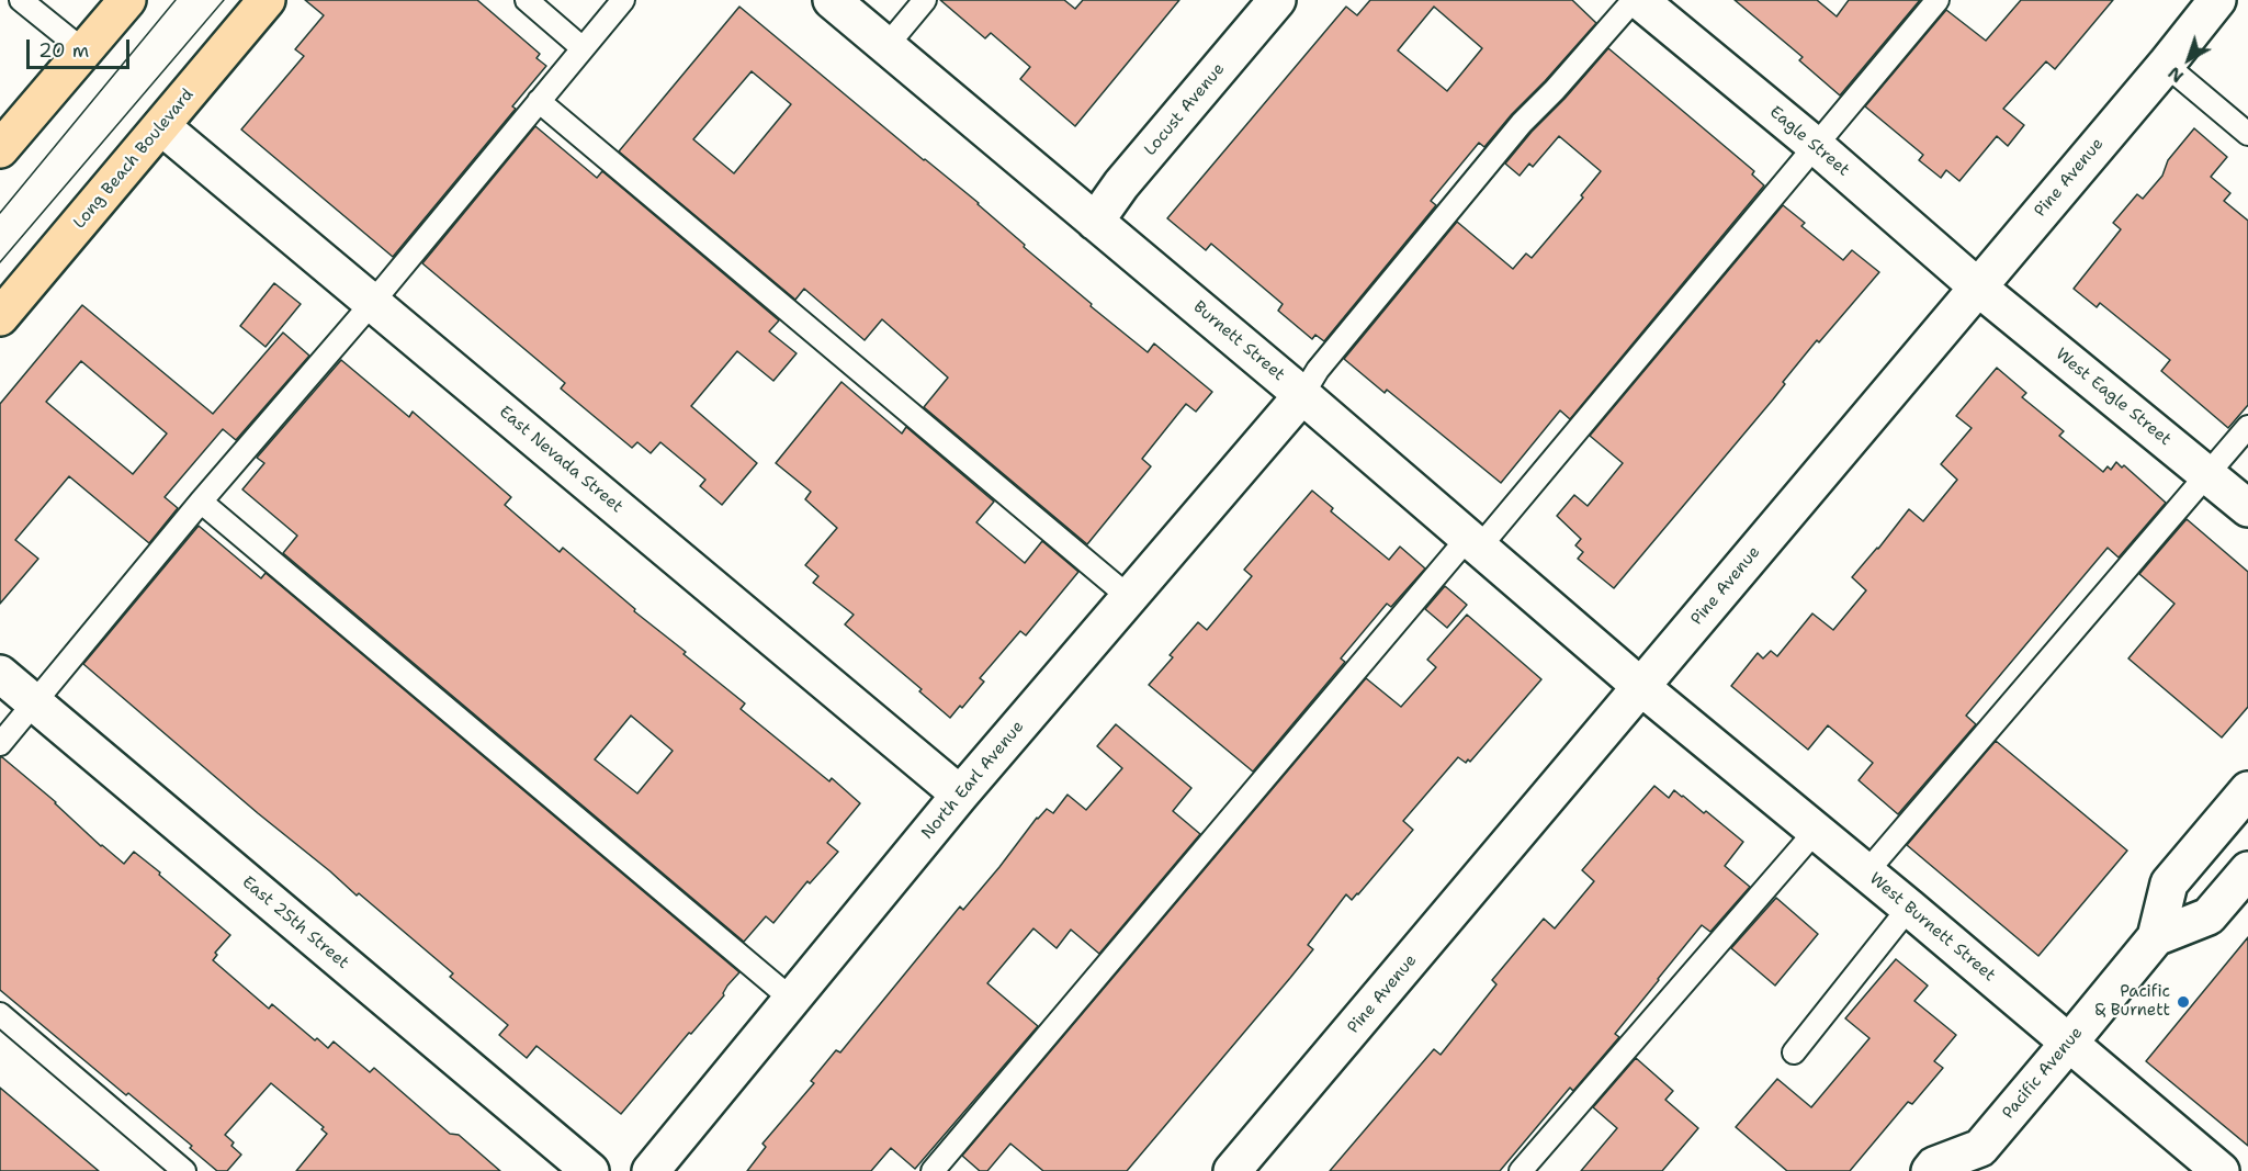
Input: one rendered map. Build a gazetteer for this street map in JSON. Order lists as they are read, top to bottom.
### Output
{
  "streets": {
    "main road": ["Long Beach Boulevard"],
    "street": [
      "Locust Avenue",
      "Eagle Street",
      "Pine Avenue",
      "Burnett Street",
      "West Eagle Street",
      "East Nevada Street",
      "North Earl Avenue",
      "East 25th Street",
      "West Burnett Street",
      "Pacific Avenue"
    ]
  },
  "crossings": [
    ["Locust Avenue", "Burnett Street"],
    ["Eagle Street", "Pine Avenue"],
    ["Eagle Street", "West Eagle Street"],
    ["Long Beach Boulevard", "East Nevada Street"],
    ["Pine Avenue", "Burnett Street"],
    ["Pine Avenue", "West Eagle Street"],
    ["Pine Avenue", "West Burnett Street"],
    ["Burnett Street", "North Earl Avenue"],
    ["Burnett Street", "West Burnett Street"],
    ["East Nevada Street", "North Earl Avenue"],
    ["West Burnett Street", "Pacific Avenue"]
  ],
  "places": ["Pacific & Burnett"],
  "scale_bar": "20 m",
  "north": "bottom left"
}
